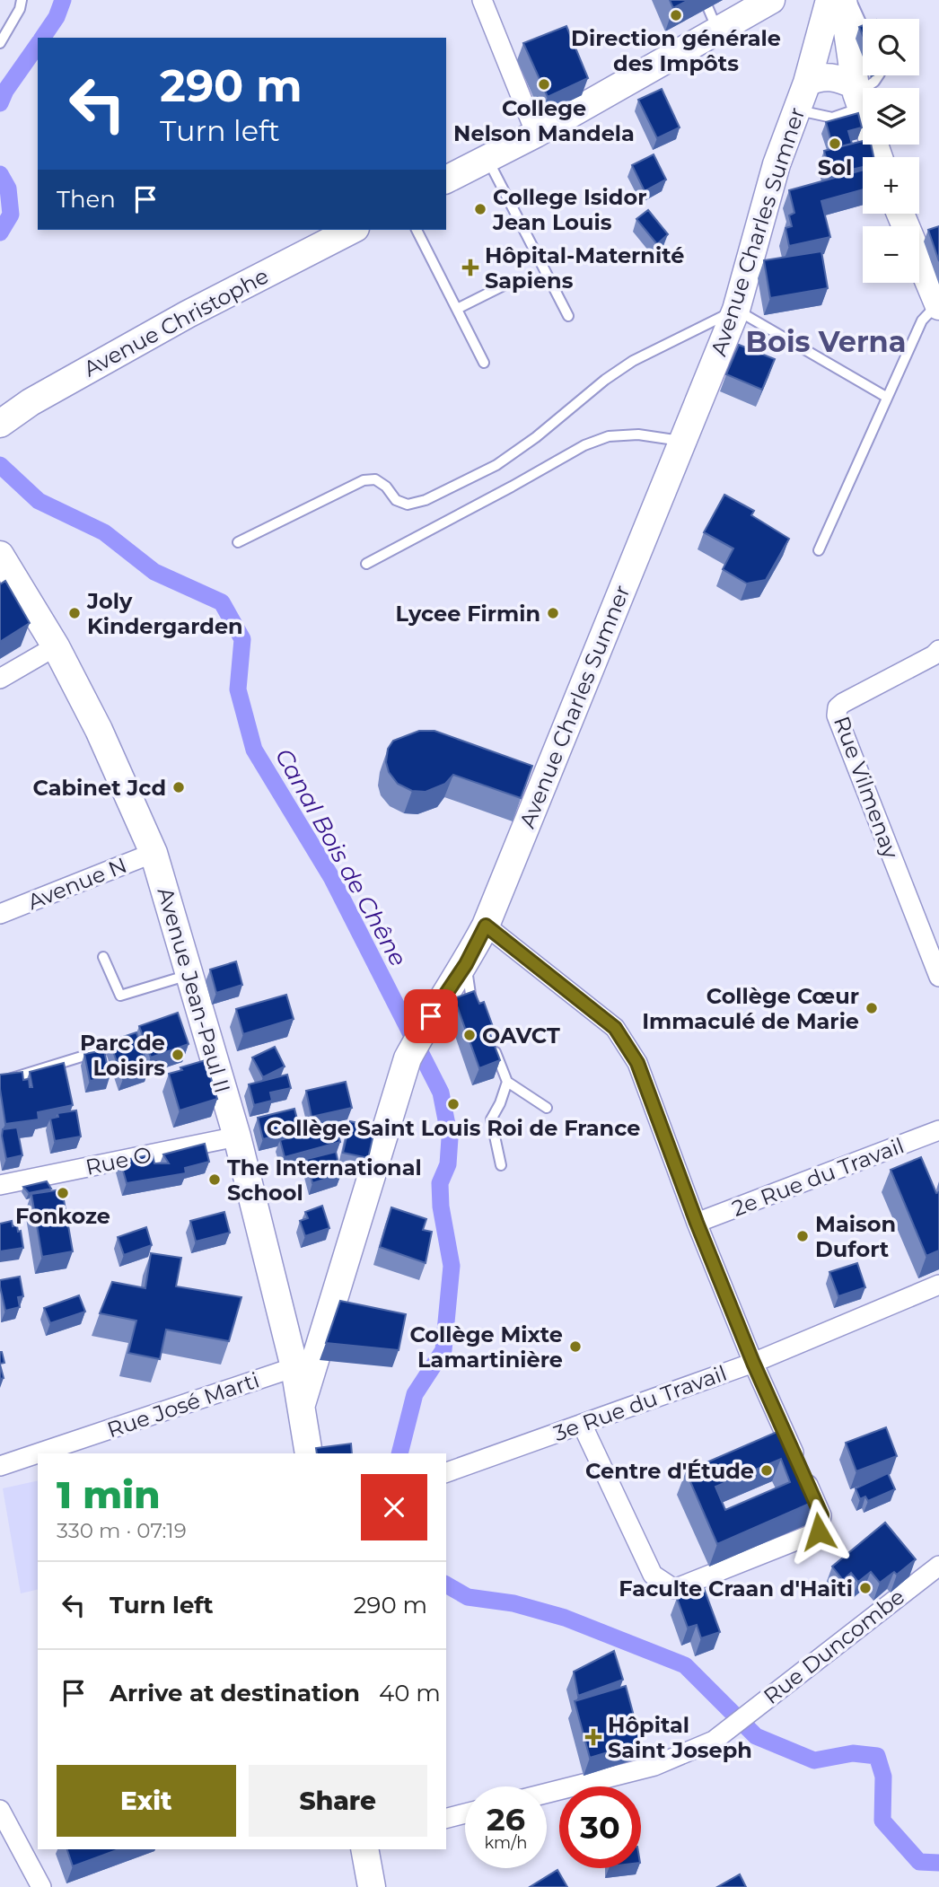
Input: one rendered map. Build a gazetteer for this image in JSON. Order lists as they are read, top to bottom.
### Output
{
  "streets": {
    "street": [
      "Avenue Charles Sumner",
      "Avenue Christophe",
      "Rue Vilmenay",
      "Avenue N",
      "Avenue Jean-Paul II",
      "Rue O",
      "2e Rue du Travail",
      "3e Rue du Travail",
      "Rue José Marti",
      "Rue Duncombe"
    ]
  },
  "crossings": [
    ["Avenue Charles Sumner", "Avenue Jean-Paul II"],
    ["Avenue Charles Sumner", "Rue José Marti"],
    ["Avenue N", "Avenue Jean-Paul II"],
    ["Avenue Jean-Paul II", "Rue O"],
    ["Avenue Jean-Paul II", "Rue José Marti"]
  ],
  "districts": ["Bois Verna"],
  "water": ["Canal Bois de Chêne"],
  "places": {
    "other": [
      "Direction générale des Impôts",
      "College Nelson Mandela",
      "Sol",
      "College Isidor Jean Louis",
      "Joly Kindergarden",
      "Lycee Firmin",
      "Cabinet Jcd",
      "Collège Cœur Immaculé de Marie",
      "OAVCT",
      "Parc de Loisirs",
      "Collège Saint Louis Roi de France",
      "The International School",
      "Fonkoze",
      "Maison Dufort",
      "Collège Mixte Lamartinière",
      "Centre d'Étude",
      "Faculte Craan d'Haiti"
    ],
    "health": ["Hôpital-Maternité Sapiens", "Hôpital Saint Joseph"]
  },
  "page": {
    "map_buttons": ["+", "−"],
    "turn": ["290 m", "Turn left"],
    "then": "Then",
    "heading": ["1 min", "330 m · 07:19"],
    "list": [
      {
        "name": "Turn left",
        "value": "290 m"
      },
      {
        "name": "Arrive at destination",
        "value": "40 m"
      }
    ],
    "buttons": ["Exit", "Share"],
    "speed": "26 km/h",
    "limit": "30"
  }
}
